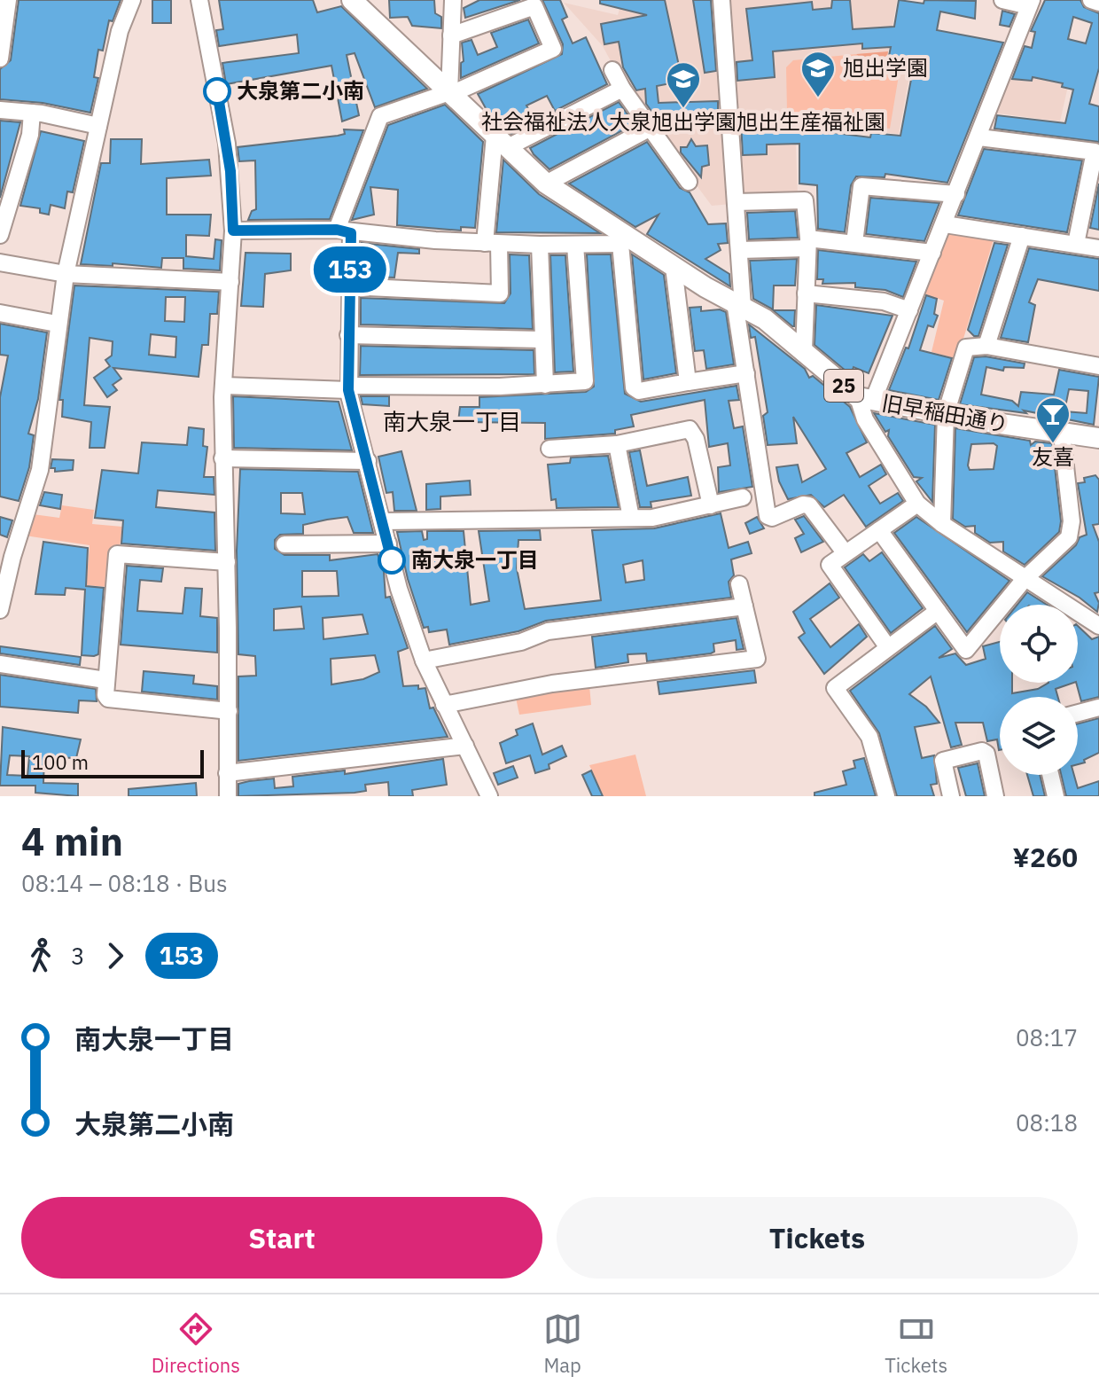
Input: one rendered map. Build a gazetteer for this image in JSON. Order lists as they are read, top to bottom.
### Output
{
  "streets": {
    "main road": ["25", "旧早稲田通り"]
  },
  "crossings": [
    ["25", "旧早稲田通り"]
  ],
  "districts": ["南大泉一丁目"],
  "places": {
    "other": ["大泉第二小南", "南大泉一丁目"],
    "school or university": ["旭出学園", "社会福祉法人大泉旭出学園旭出生産福祉園"],
    "bar": ["友喜"]
  },
  "lines": ["bus line 153"],
  "scale_bar": "100 m",
  "page": {
    "on_map": "153",
    "scale": "100 m",
    "heading": ["4 min", "08:14 – 08:18 · Bus", "¥260"],
    "legs": ["3", "153"],
    "list": [
      {
        "name": "南大泉一丁目",
        "value": "08:17"
      },
      {
        "name": "大泉第二小南",
        "value": "08:18"
      }
    ],
    "buttons": ["Start", "Tickets"],
    "tabs": ["Directions", "Map", "Tickets"]
  }
}
